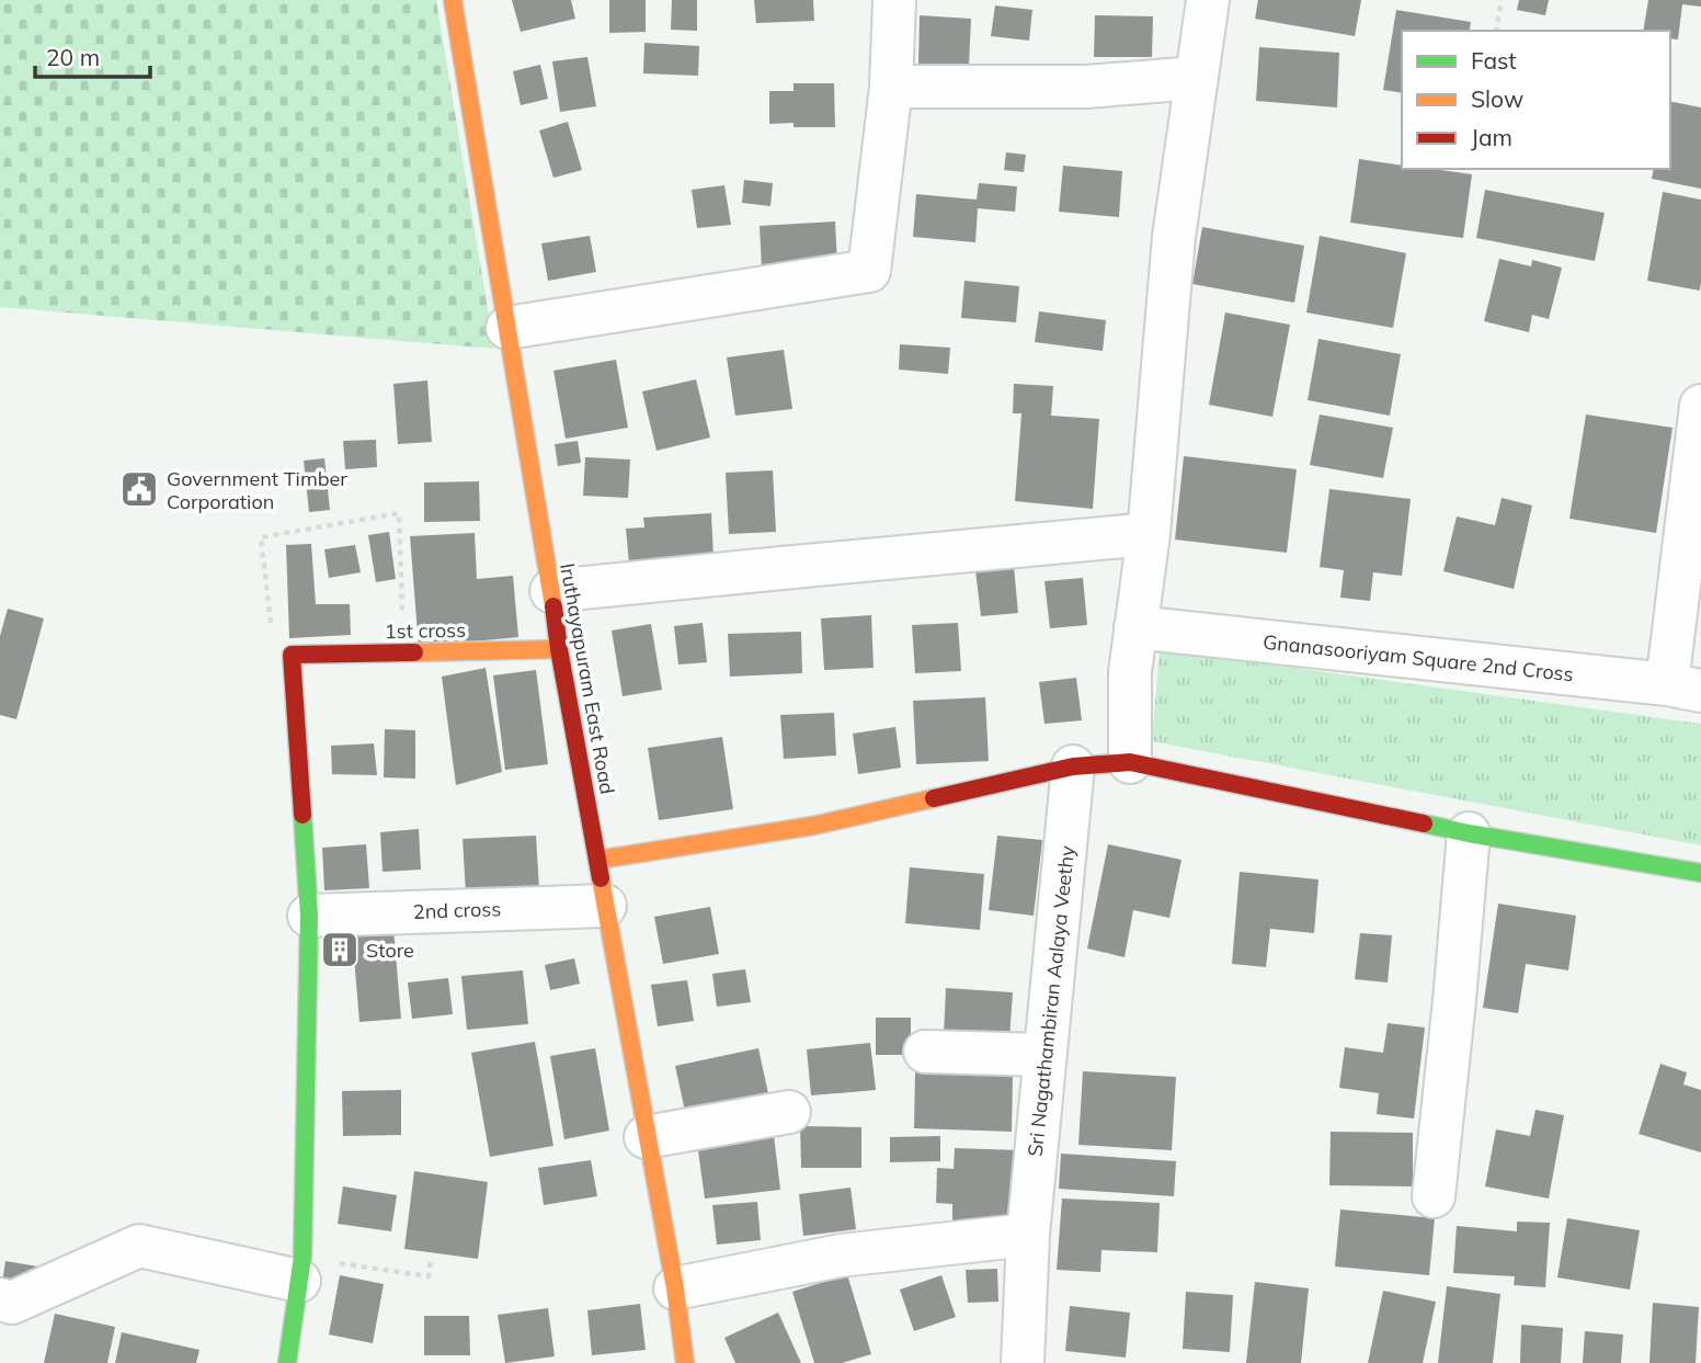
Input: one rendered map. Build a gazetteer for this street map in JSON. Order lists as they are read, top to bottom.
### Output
{
  "streets": {
    "street": [
      "1st cross",
      "Gnanasooriyam Square 2nd Cross",
      "Iruthayapuram East Road",
      "2nd cross",
      "Sri Nagathambiran Aalaya Veethy"
    ]
  },
  "crossings": [
    ["1st cross", "Iruthayapuram East Road"],
    ["Iruthayapuram East Road", "2nd cross"]
  ],
  "places": {
    "public building": ["Government Timber Corporation"],
    "building": ["Store"]
  },
  "legend": ["Fast", "Slow", "Jam"],
  "scale_bar": "20 m"
}
